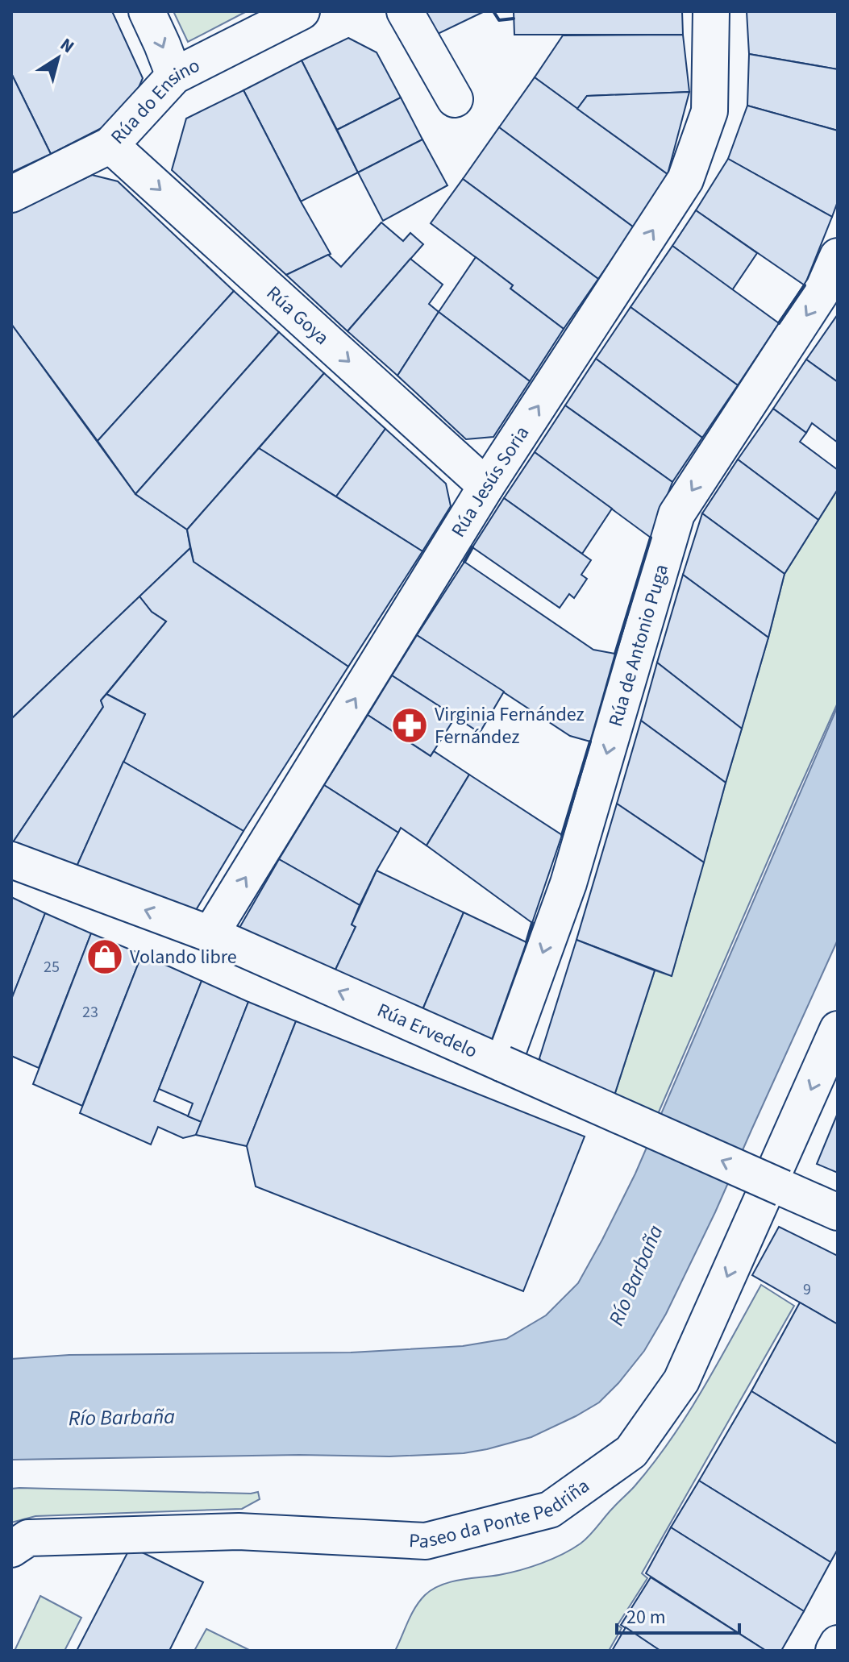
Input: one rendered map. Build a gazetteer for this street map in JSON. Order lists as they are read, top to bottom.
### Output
{
  "streets": {
    "street": [
      "Rúa do Ensino",
      "Rúa Goya",
      "Rúa Jesús Soria",
      "Rúa de Antonio Puga",
      "Rúa Ervedelo",
      "Paseo da Ponte Pedriña"
    ]
  },
  "crossings": [
    ["Rúa do Ensino", "Rúa Goya"],
    ["Rúa Goya", "Rúa Jesús Soria"],
    ["Rúa Jesús Soria", "Rúa Ervedelo"],
    ["Rúa de Antonio Puga", "Rúa Ervedelo"]
  ],
  "one_way": [
    "Rúa Goya",
    "Rúa Jesús Soria",
    "Rúa de Antonio Puga",
    "Rúa Ervedelo",
    "Paseo da Ponte Pedriña"
  ],
  "water": ["Río Barbaña"],
  "places": {
    "pharmacy": ["Virginia Fernández Fernández"],
    "shop": ["Volando libre"]
  },
  "house_numbers": ["25", "23", "9"],
  "scale_bar": "20 m",
  "north": "top right"
}
